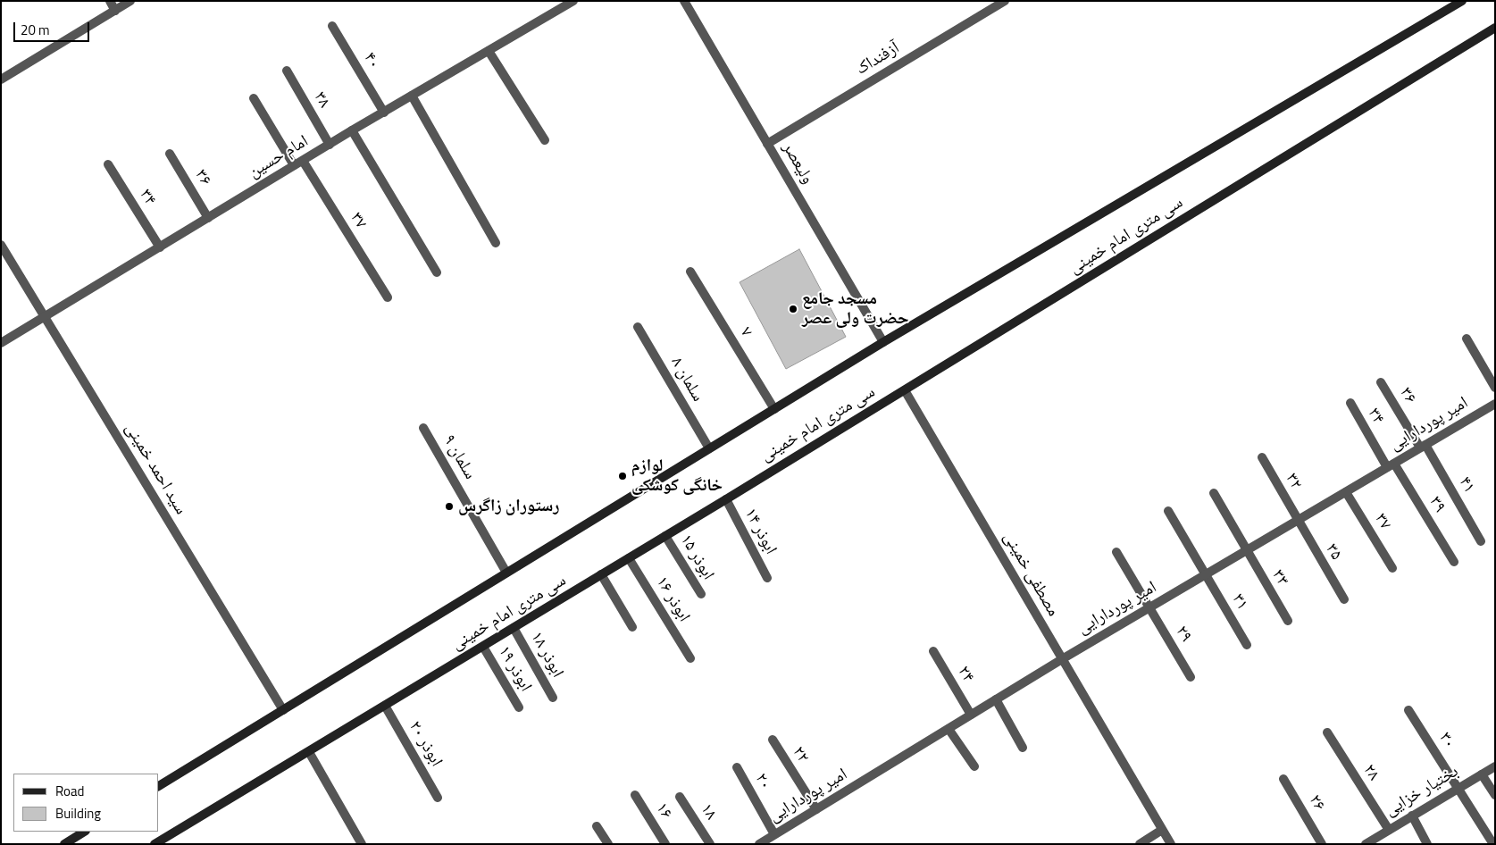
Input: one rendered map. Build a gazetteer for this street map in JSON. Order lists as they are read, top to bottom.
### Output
{
  "streets": {
    "main road": ["سی متری امام خمینی"],
    "street": [
      "آزفنداک",
      "۴۰",
      "۳۸",
      "امام حسین",
      "وليعصر",
      "۳۶",
      "۳۴",
      "۳۷",
      "۷",
      "سلمان ۸",
      "امیر پوردارایی",
      "سلمان ۹",
      "سید احمد خمینی",
      "۳۲",
      "۴۱",
      "۳۹",
      "ابوذر ۱۴",
      "۳۵",
      "ابوذر ۱۵",
      "مصطفی خمینی",
      "۳۳",
      "ابوذر ۱۶",
      "۳۱",
      "۲۹",
      "ابوذر ۱۸",
      "ابوذر ۱۹",
      "۲۴",
      "۳۰",
      "ابوذر ۲۰",
      "۲۲",
      "۲۸",
      "۲۰",
      "بختیار خزایی",
      "۲۶",
      "۱۶",
      "۱۸"
    ]
  },
  "crossings": [
    ["آزفنداک", "وليعصر"],
    ["۴۰", "امام حسین"],
    ["۳۸", "امام حسین"],
    ["امام حسین", "۳۶"],
    ["امام حسین", "۳۴"],
    ["امام حسین", "۳۷"],
    ["امام حسین", "سید احمد خمینی"],
    ["وليعصر", "سی متری امام خمینی"],
    ["۳۶", "امیر پوردارایی"],
    ["۳۶", "۴۱"],
    ["۳۴", "امیر پوردارایی"],
    ["۳۴", "۳۹"],
    ["۳۷", "امیر پوردارایی"],
    ["سی متری امام خمینی", "۷"],
    ["سی متری امام خمینی", "سلمان ۸"],
    ["سی متری امام خمینی", "سلمان ۹"],
    ["سی متری امام خمینی", "سید احمد خمینی"],
    ["سی متری امام خمینی", "ابوذر ۱۴"],
    ["سی متری امام خمینی", "ابوذر ۱۵"],
    ["سی متری امام خمینی", "مصطفی خمینی"],
    ["سی متری امام خمینی", "ابوذر ۱۶"],
    ["سی متری امام خمینی", "ابوذر ۱۸"],
    ["سی متری امام خمینی", "ابوذر ۱۹"],
    ["سی متری امام خمینی", "ابوذر ۲۰"],
    ["امیر پوردارایی", "۳۲"],
    ["امیر پوردارایی", "۴۱"],
    ["امیر پوردارایی", "۳۹"],
    ["امیر پوردارایی", "۳۵"],
    ["امیر پوردارایی", "مصطفی خمینی"],
    ["امیر پوردارایی", "۳۳"],
    ["امیر پوردارایی", "۳۱"],
    ["امیر پوردارایی", "۲۹"],
    ["امیر پوردارایی", "۲۴"],
    ["امیر پوردارایی", "۲۲"],
    ["امیر پوردارایی", "۲۰"],
    ["۳۲", "۳۵"],
    ["۳۰", "بختیار خزایی"],
    ["۲۸", "بختیار خزایی"]
  ],
  "places": ["مسجد جامع حضرت ولی عصر", "لوازم خانگی کوشکی", "رستوران زاگرس"],
  "legend": ["Road", "Building"],
  "scale_bar": "20 m"
}
